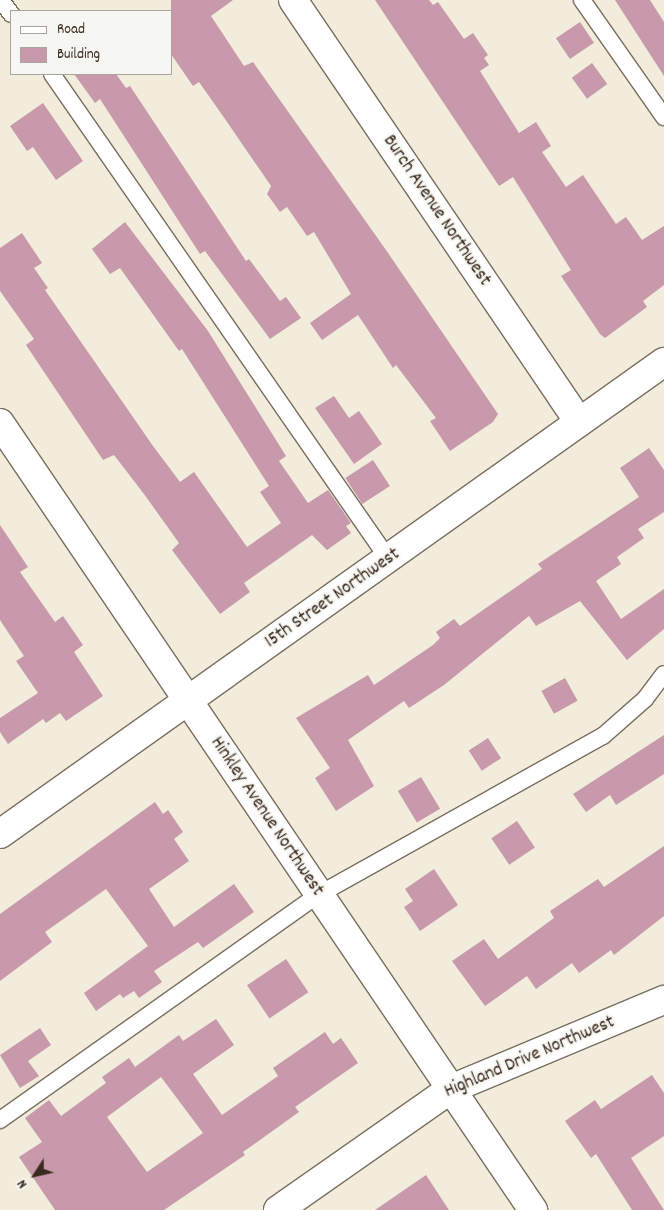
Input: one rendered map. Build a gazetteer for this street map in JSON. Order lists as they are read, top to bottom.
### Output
{
  "streets": {
    "street": [
      "Burch Avenue Northwest",
      "15th Street Northwest",
      "Hinkley Avenue Northwest",
      "Highland Drive Northwest"
    ]
  },
  "crossings": [
    ["Burch Avenue Northwest", "15th Street Northwest"],
    ["15th Street Northwest", "Hinkley Avenue Northwest"],
    ["Hinkley Avenue Northwest", "Highland Drive Northwest"]
  ],
  "legend": ["Road", "Building"],
  "north": "bottom left"
}
